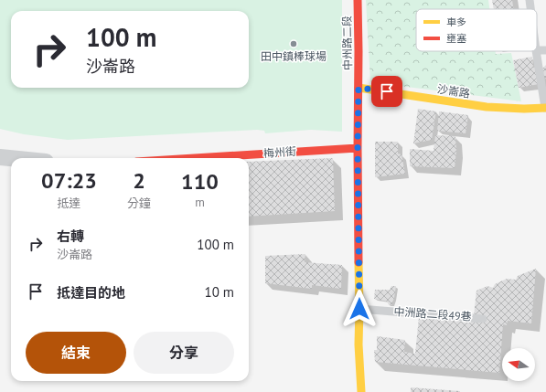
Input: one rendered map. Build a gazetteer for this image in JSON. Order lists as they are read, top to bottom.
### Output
{
  "streets": {
    "street": ["中州路二段", "沙崙路", "梅州街"],
    "lane": ["中洲路二段49巷"]
  },
  "crossings": [
    ["中州路二段", "沙崙路"],
    ["中州路二段", "梅州街"],
    ["中州路二段", "中洲路二段49巷"]
  ],
  "places": ["田中鎮棒球場"],
  "legend": ["車多", "壅塞"],
  "north": "left",
  "page": {
    "turn": ["100 m", "沙崙路"],
    "eta": [
      "07:23",
      "抵達",
      "2",
      "分鐘",
      "110",
      "m"
    ],
    "list": [
      {
        "name": "右轉",
        "note": "沙崙路",
        "value": "100 m"
      },
      {
        "name": "抵達目的地",
        "value": "10 m"
      }
    ],
    "buttons": ["結束", "分享"]
  }
}
